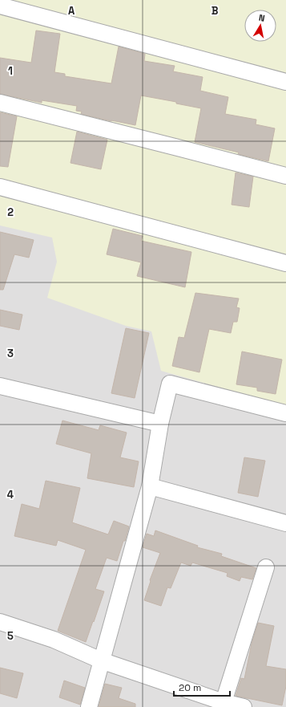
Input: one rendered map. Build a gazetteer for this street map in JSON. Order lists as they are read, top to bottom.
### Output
{
  "scale_bar": "20 m",
  "north": "top",
  "grid": {
    "columns": ["A", "B"],
    "rows": [
      "1",
      "2",
      "3",
      "4",
      "5"
    ]
  }
}
